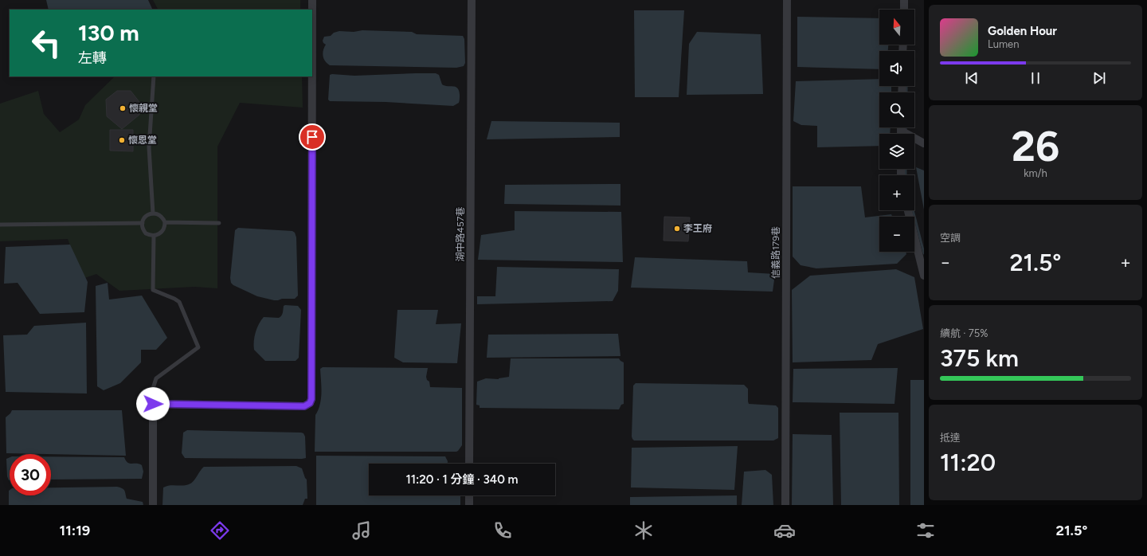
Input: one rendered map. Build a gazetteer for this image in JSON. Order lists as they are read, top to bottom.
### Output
{
  "streets": {
    "street": ["湖中路457巷", "信義路179巷"]
  },
  "places": ["懷親堂", "懷恩堂", "李王府"],
  "north": "top",
  "page": {
    "map_buttons": ["+", "−"],
    "turn": ["130 m", "左轉"],
    "song": ["Golden Hour", "Lumen"],
    "tile": [
      ["26", "km/h"],
      "空調",
      ["續航 · 75%", "375 km"],
      ["抵達", "11:20"]
    ],
    "heat": ["−", "21.5°", "+"],
    "limit": "30",
    "trip": "11:20 · 1 分鐘 · 340 m",
    "tabs": ["11:19", "21.5°"]
  }
}
